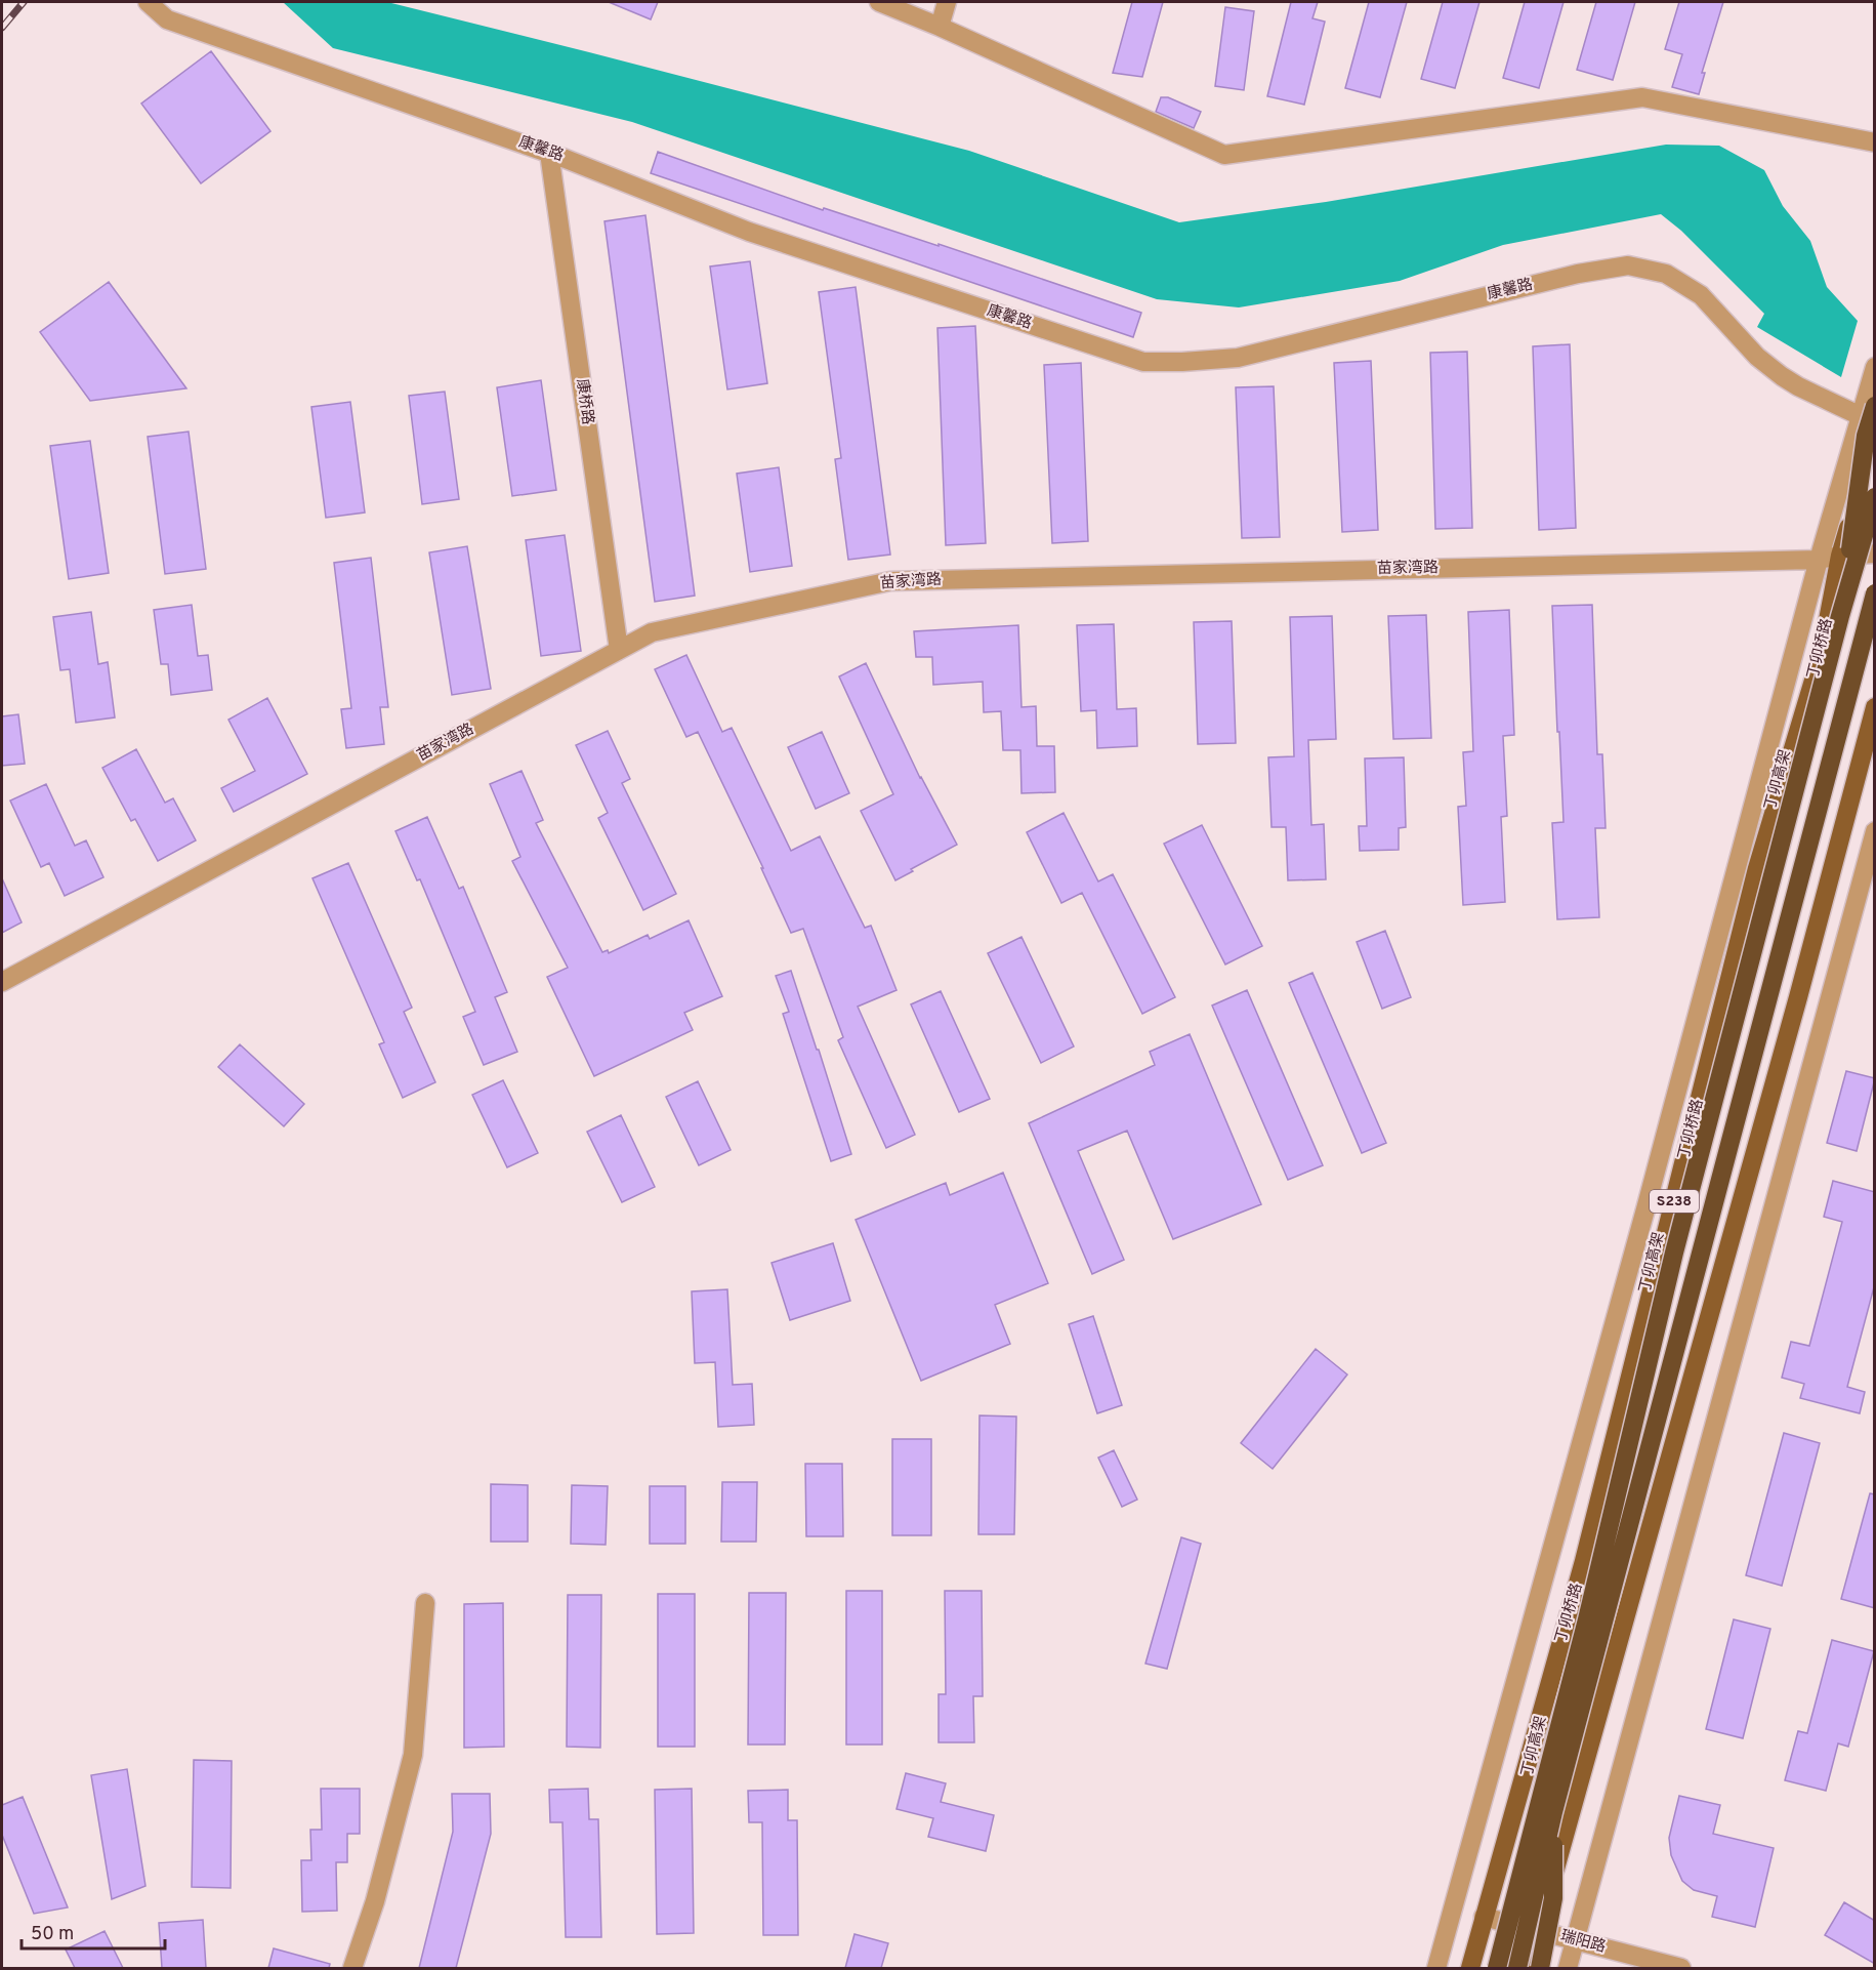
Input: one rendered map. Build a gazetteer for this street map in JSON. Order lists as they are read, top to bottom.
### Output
{
  "streets": {
    "highway": ["丁卯高架", "S238"],
    "main road": ["丁卯桥路"],
    "street": [
      "康馨路",
      "康桥路",
      "苗家湾路",
      "瑞阳路"
    ]
  },
  "crossings": [
    ["康馨路", "康桥路"],
    ["康桥路", "苗家湾路"],
    ["苗家湾路", "丁卯桥路"],
    ["丁卯桥路", "瑞阳路"]
  ],
  "scale_bar": "50 m"
}
